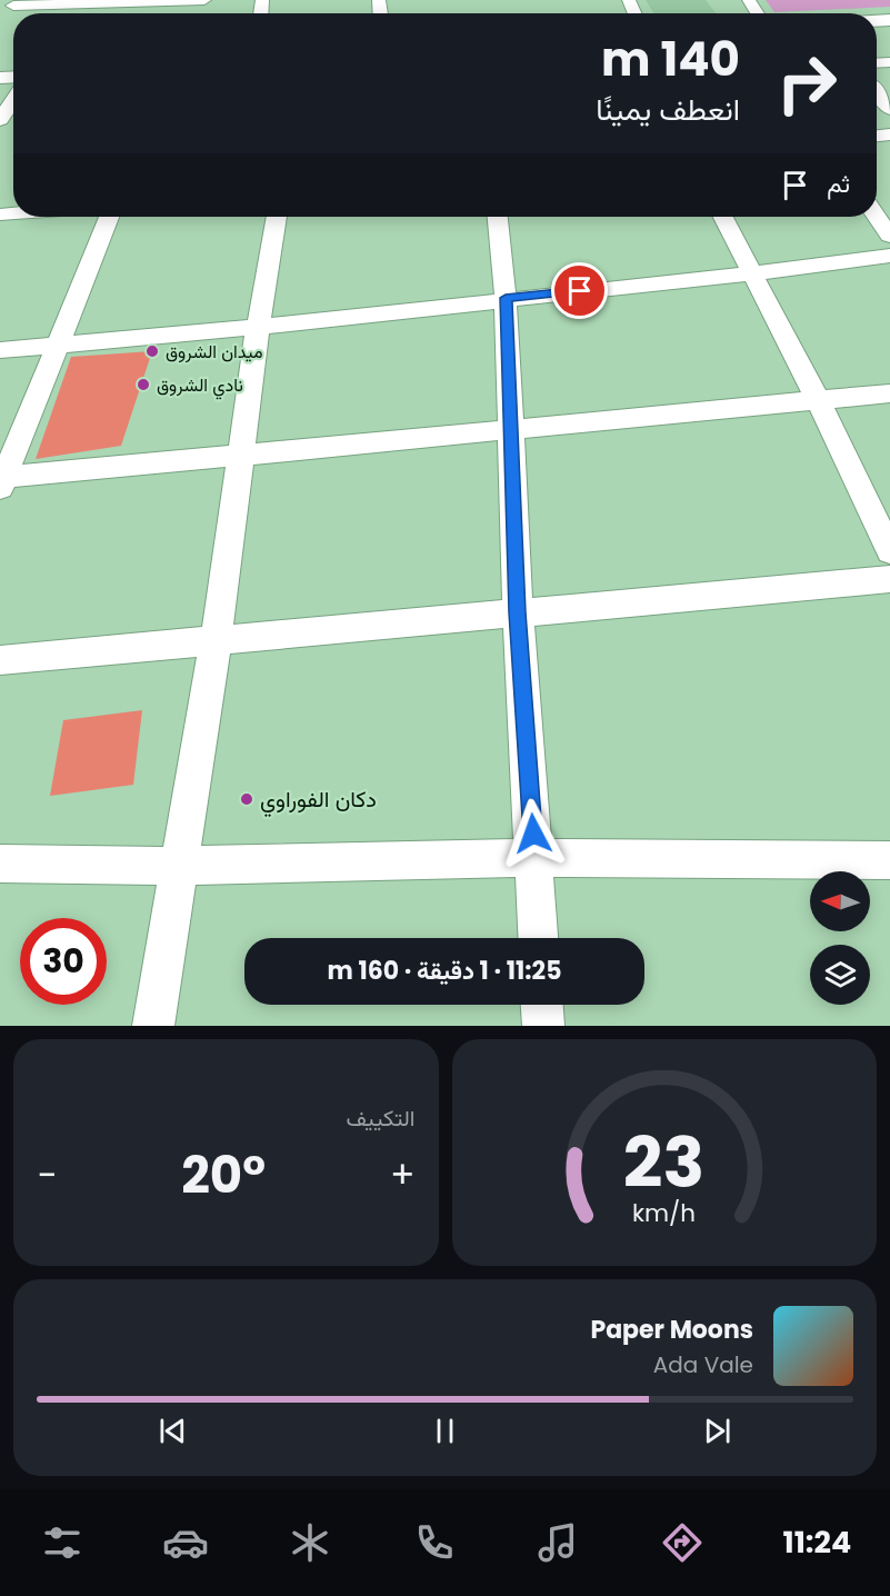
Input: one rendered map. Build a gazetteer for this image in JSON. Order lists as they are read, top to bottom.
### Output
{
  "places": ["ميدان الشروق", "نادي الشروق", "دكان الفوراوي"],
  "north": "left",
  "page": {
    "turn": ["140 m", "انعطف يمينًا"],
    "then": "ثم",
    "limit": "30",
    "trip": "11:25 · 1 دقيقة · 160 m",
    "tile": "التكييف",
    "heat": ["−", "20°", "+"],
    "song": ["Paper Moons", "Ada Vale"],
    "tabs": "11:24",
    "gauge": ["23", "km/h"]
  }
}
